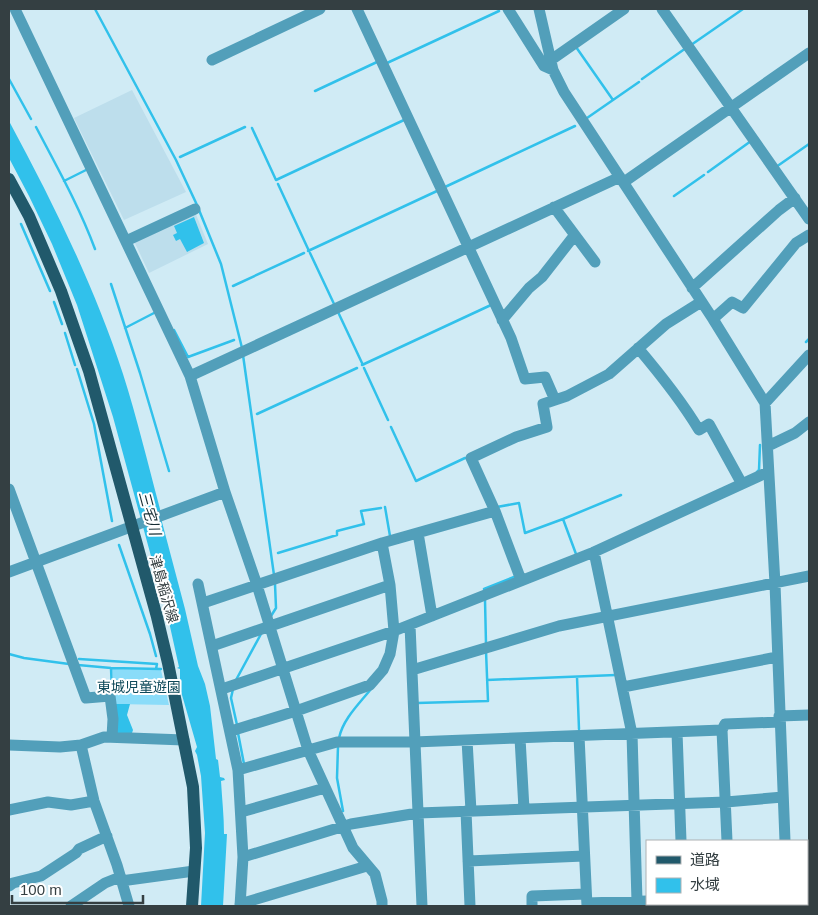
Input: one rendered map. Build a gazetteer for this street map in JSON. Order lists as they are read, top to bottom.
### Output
{
  "streets": {
    "main road": ["津島稲沢線"]
  },
  "water": ["三宅川"],
  "parks": ["東城児童遊園"],
  "legend": ["道路", "水域"],
  "scale_bar": "100 m"
}
